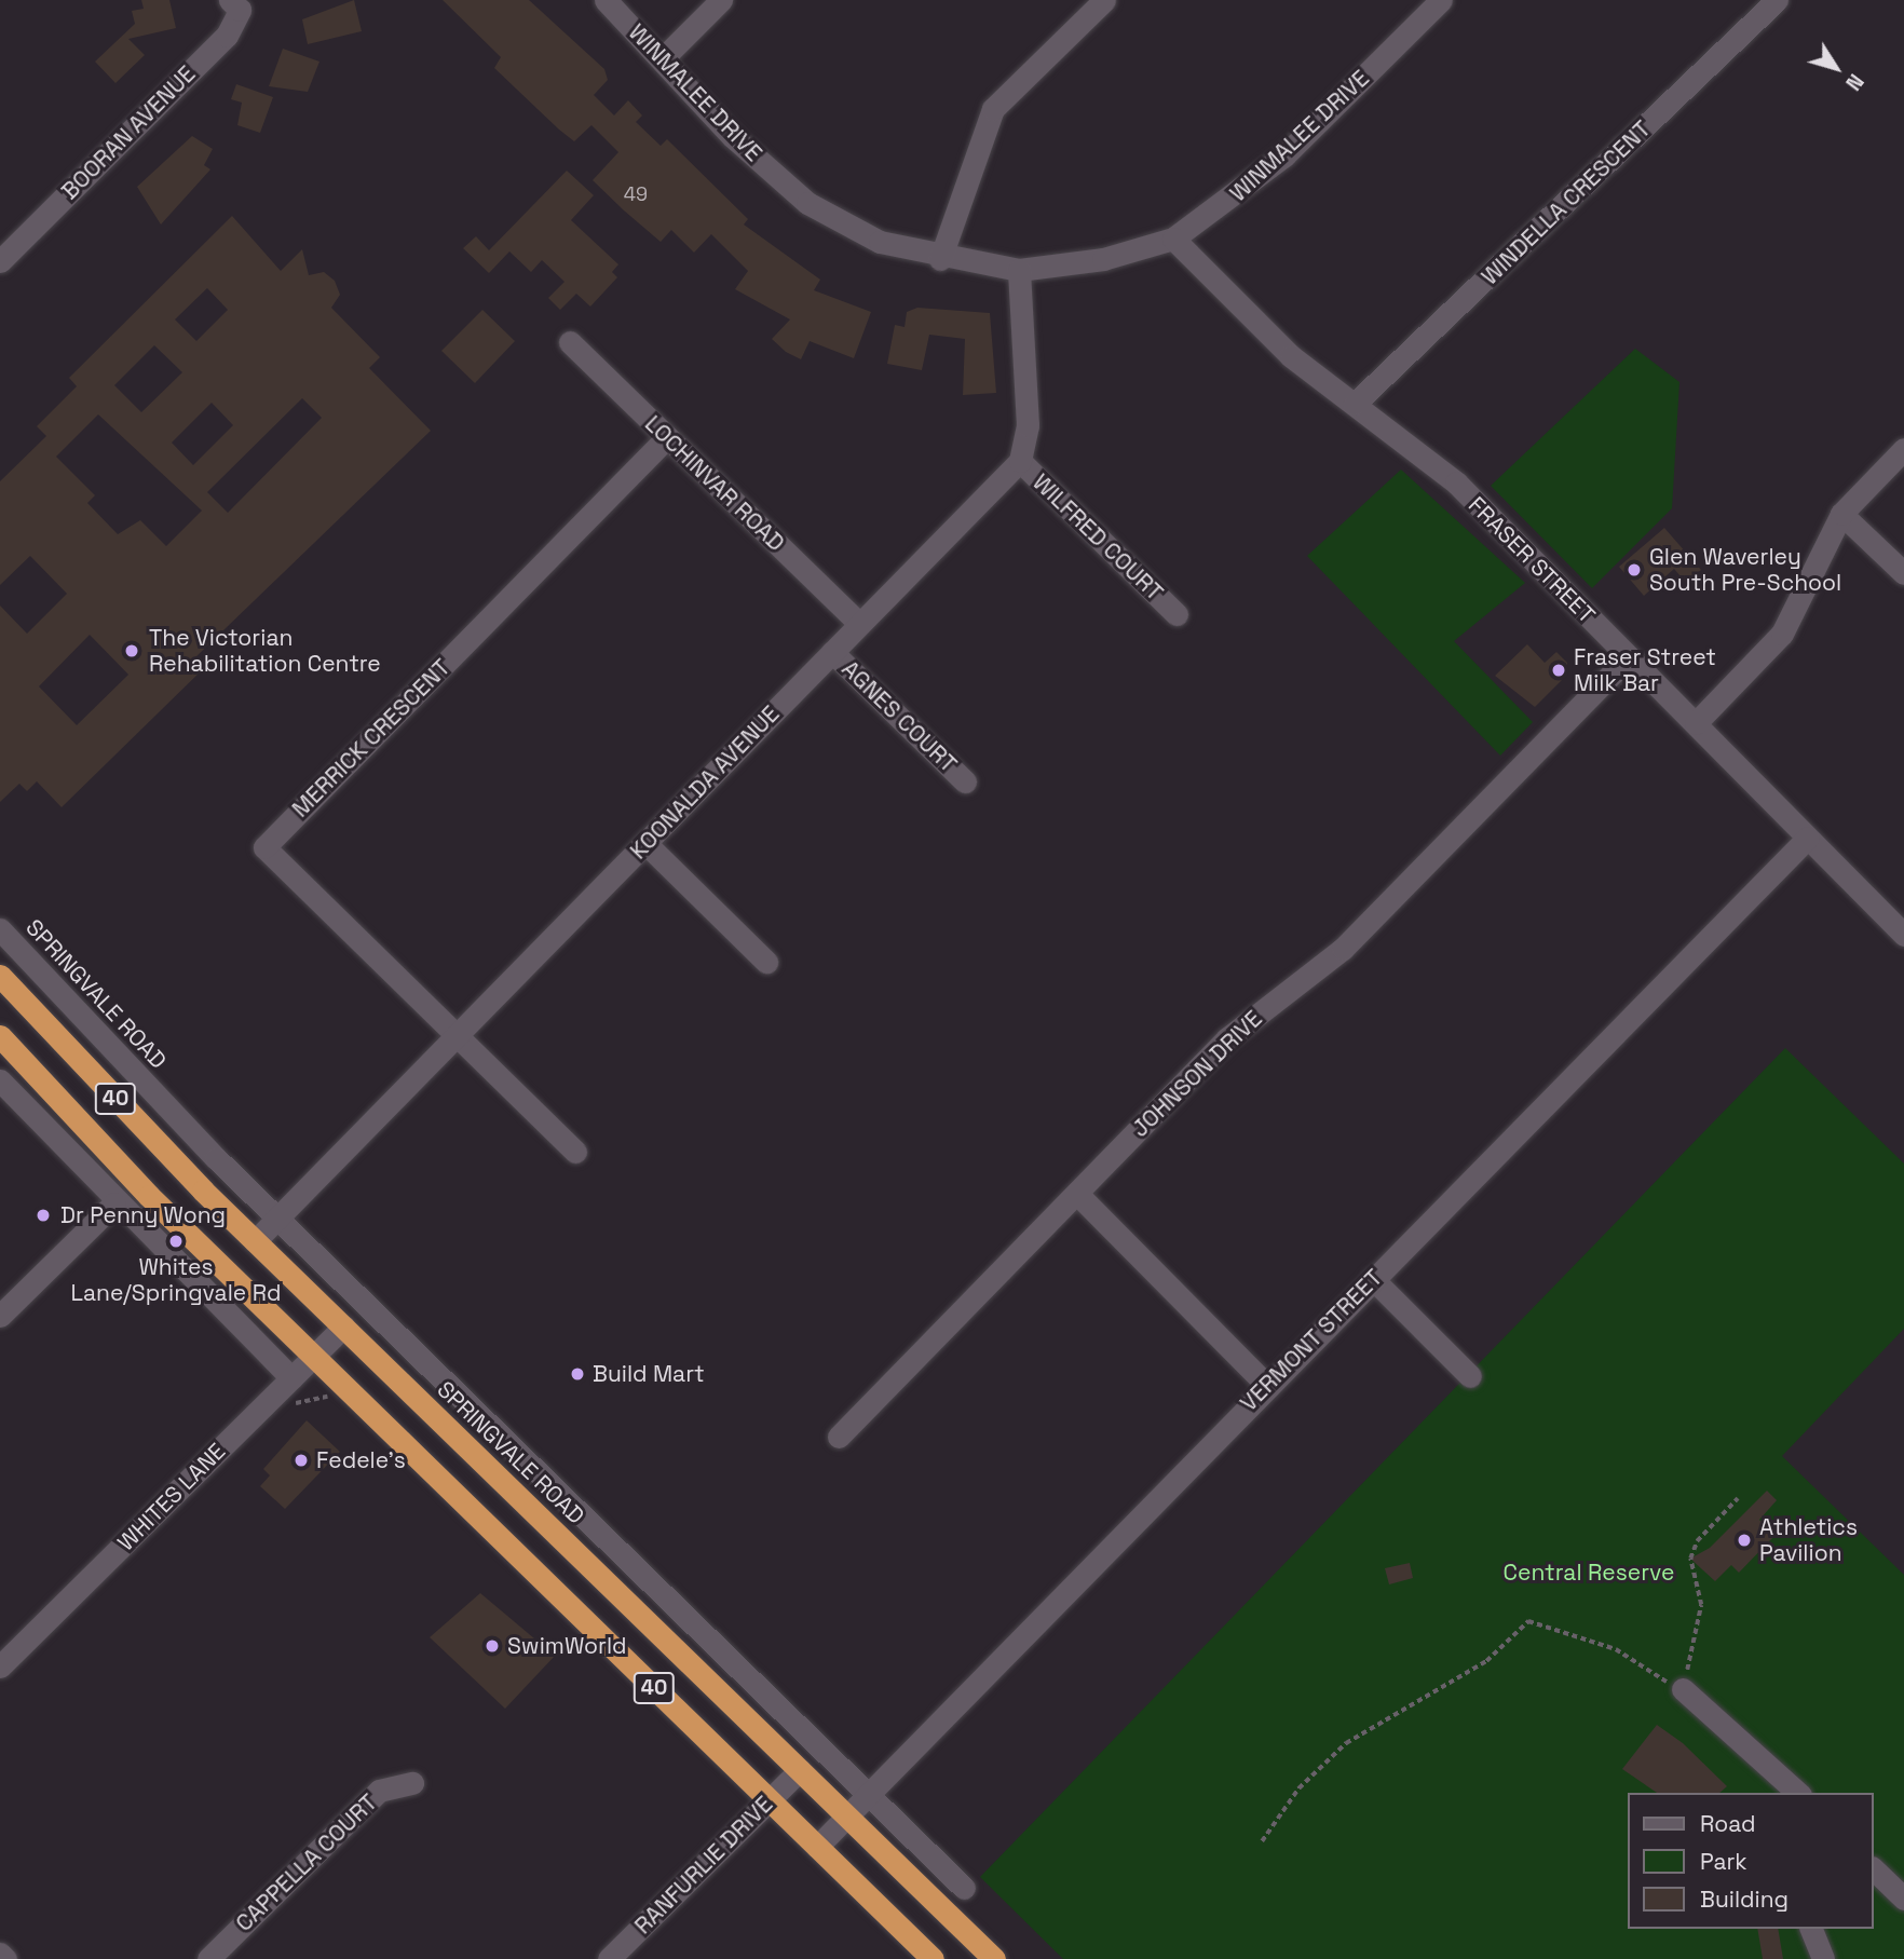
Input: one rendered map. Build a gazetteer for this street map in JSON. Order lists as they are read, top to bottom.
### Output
{
  "streets": {
    "highway": ["SPRINGVALE ROAD", "40"],
    "street": [
      "WINMALEE DRIVE",
      "BOORAN AVENUE",
      "WINDELLA CRESCENT",
      "LOCHINVAR ROAD",
      "WILFRED COURT",
      "FRASER STREET",
      "AGNES COURT",
      "MERRICK CRESCENT",
      "KOONALDA AVENUE",
      "JOHNSON DRIVE",
      "VERMONT STREET",
      "WHITES LANE",
      "CAPPELLA COURT",
      "RANFURLIE DRIVE"
    ]
  },
  "crossings": [
    ["WINMALEE DRIVE", "FRASER STREET"],
    ["WINDELLA CRESCENT", "FRASER STREET"],
    ["LOCHINVAR ROAD", "MERRICK CRESCENT"],
    ["LOCHINVAR ROAD", "KOONALDA AVENUE"],
    ["WILFRED COURT", "KOONALDA AVENUE"],
    ["FRASER STREET", "JOHNSON DRIVE"],
    ["FRASER STREET", "VERMONT STREET"],
    ["AGNES COURT", "KOONALDA AVENUE"],
    ["MERRICK CRESCENT", "KOONALDA AVENUE"],
    ["KOONALDA AVENUE", "SPRINGVALE ROAD"],
    ["SPRINGVALE ROAD", "VERMONT STREET"],
    ["SPRINGVALE ROAD", "WHITES LANE"],
    ["SPRINGVALE ROAD", "RANFURLIE DRIVE"],
    ["40", "VERMONT STREET"],
    ["40", "WHITES LANE"],
    ["40", "RANFURLIE DRIVE"]
  ],
  "parks": ["Central Reserve"],
  "places": [
    "Glen Waverley South Pre-School",
    "The Victorian Rehabilitation Centre",
    "Fraser Street Milk Bar",
    "Dr Penny Wong",
    "Whites Lane/Springvale Rd",
    "Build Mart",
    "Fedele's",
    "Athletics Pavilion",
    "SwimWorld"
  ],
  "house_numbers": ["49"],
  "legend": ["Road", "Park", "Building"],
  "north": "bottom right"
}
